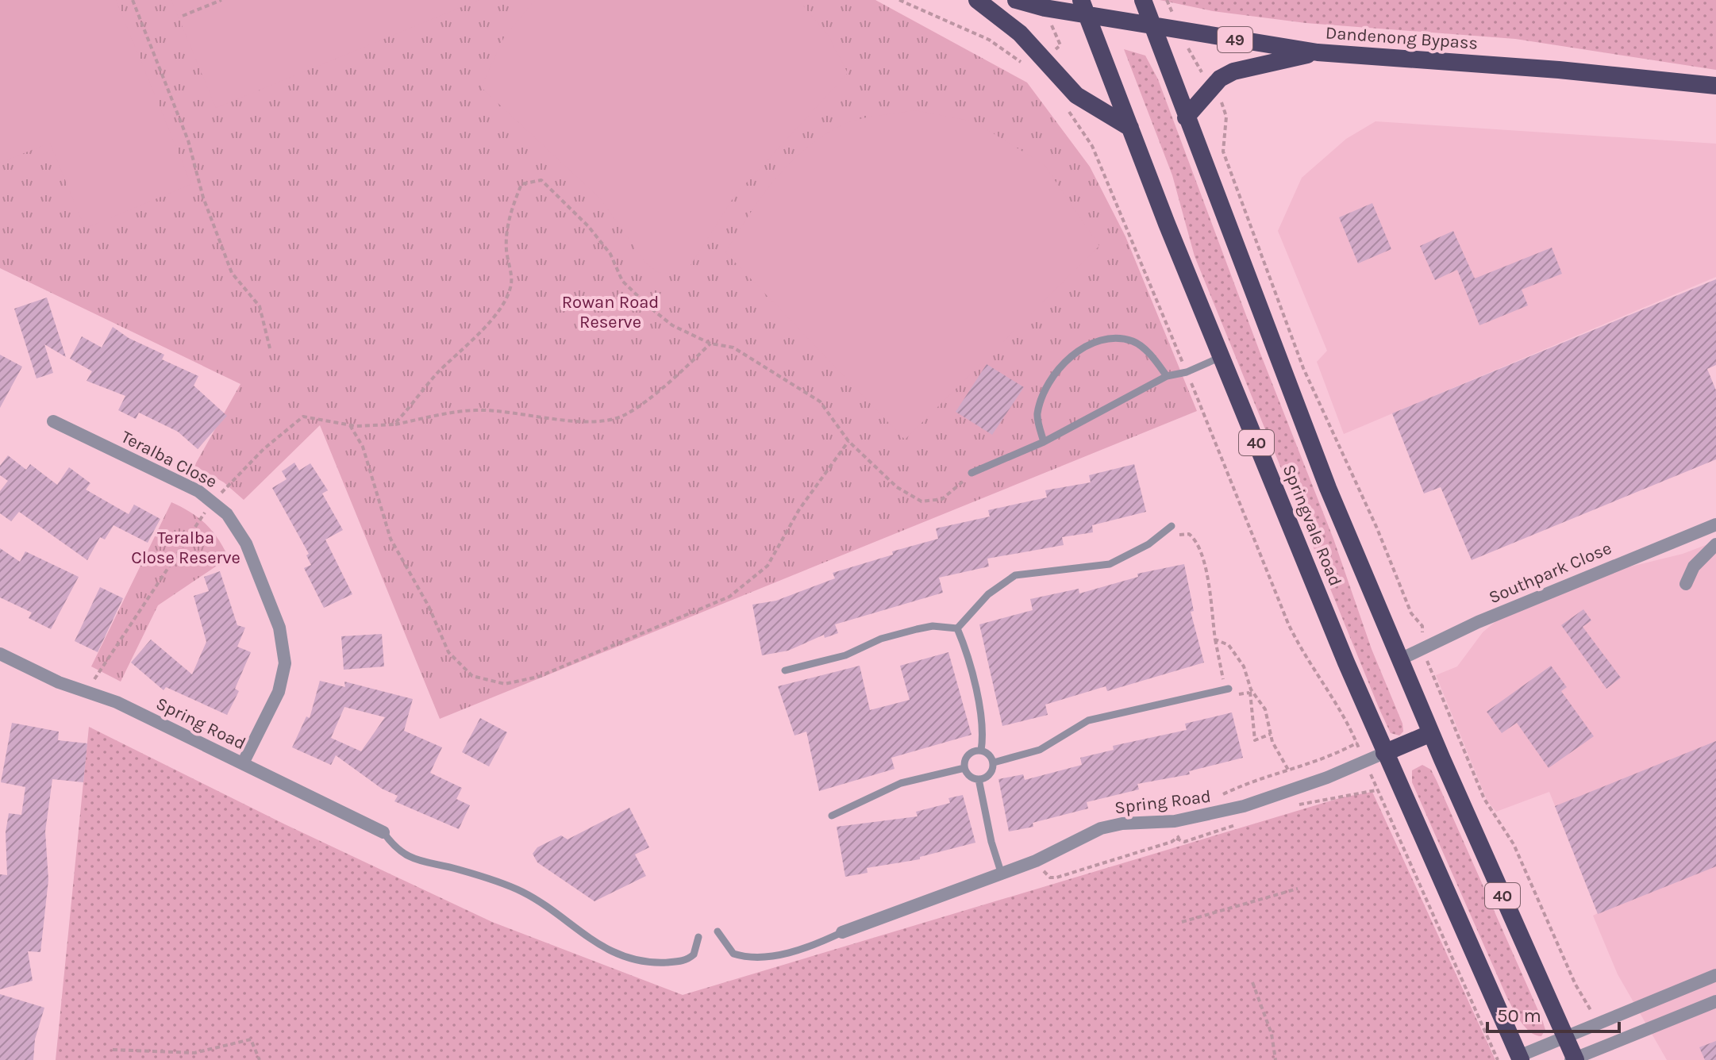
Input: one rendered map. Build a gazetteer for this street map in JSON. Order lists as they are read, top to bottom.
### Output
{
  "streets": {
    "highway": [
      "Dandenong Bypass",
      "49",
      "40",
      "Springvale Road"
    ],
    "street": ["Teralba Close", "Southpark Close", "Spring Road"]
  },
  "crossings": [
    ["Dandenong Bypass", "49"],
    ["Dandenong Bypass", "Springvale Road"],
    ["49", "Springvale Road"],
    ["Teralba Close", "Spring Road"],
    ["Springvale Road", "Southpark Close"],
    ["Springvale Road", "Spring Road"]
  ],
  "parks": ["Rowan Road Reserve", "Teralba Close Reserve"],
  "scale_bar": "50 m"
}
